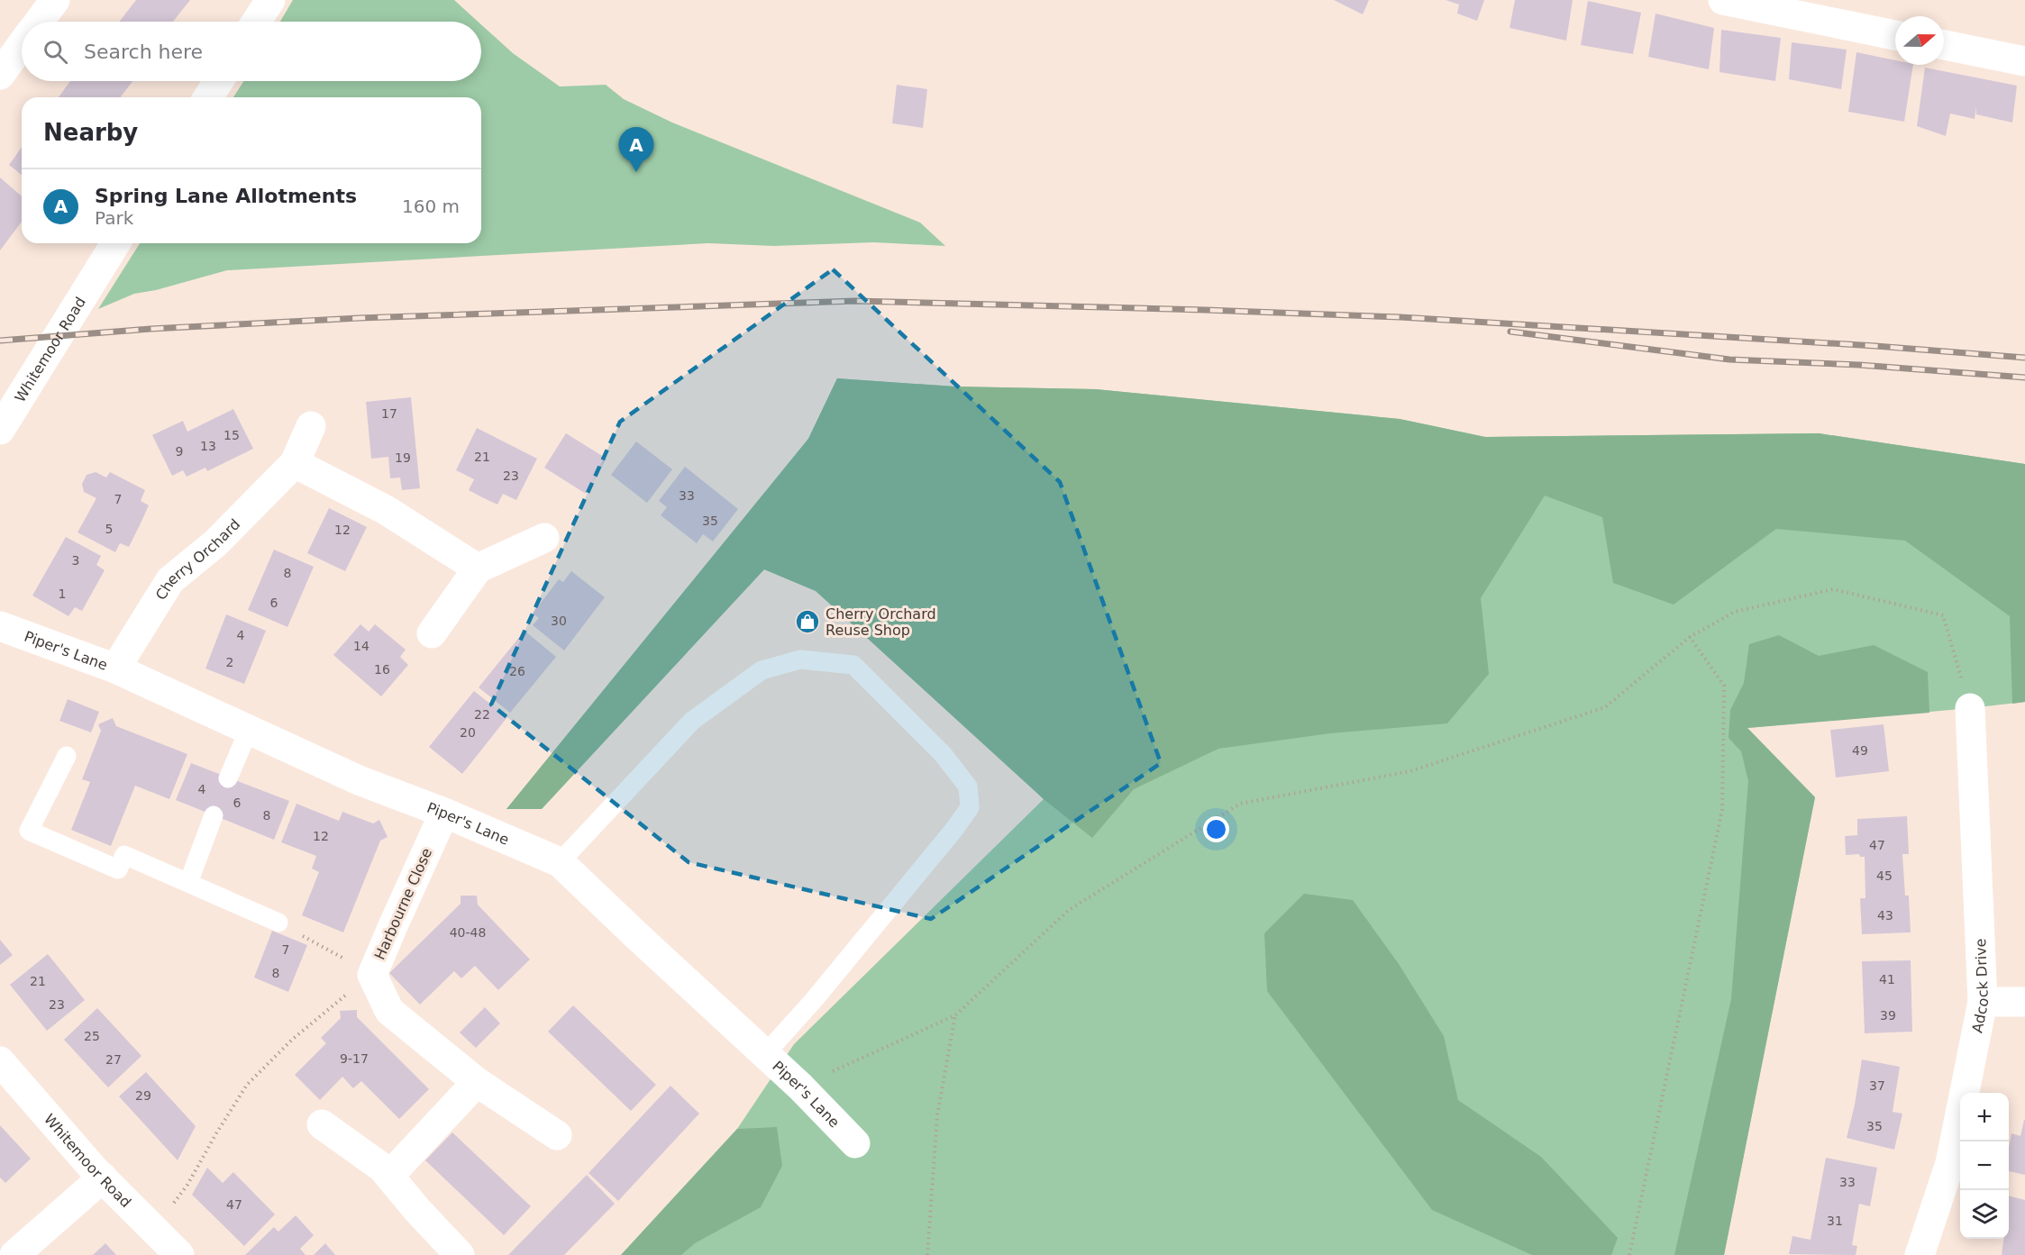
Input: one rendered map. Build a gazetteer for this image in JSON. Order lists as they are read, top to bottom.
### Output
{
  "streets": {
    "street": [
      "Whitemoor Road",
      "Cherry Orchard",
      "Piper's Lane",
      "Harbourne Close",
      "Adcock Drive"
    ]
  },
  "crossings": [
    ["Cherry Orchard", "Piper's Lane"],
    ["Piper's Lane", "Harbourne Close"]
  ],
  "places": {
    "shop": ["Cherry Orchard Reuse Shop"]
  },
  "house_numbers": [
    "17",
    "15",
    "13",
    "9",
    "21",
    "19",
    "23",
    "33",
    "7",
    "35",
    "5",
    "12",
    "3",
    "8",
    "1",
    "6",
    "30",
    "4",
    "14",
    "2",
    "16",
    "26",
    "22",
    "20",
    "49",
    "4",
    "6",
    "8",
    "12",
    "47",
    "45",
    "43",
    "40-48",
    "7",
    "8",
    "41",
    "21",
    "23",
    "39",
    "25",
    "9-17",
    "27",
    "37",
    "29",
    "35",
    "33",
    "47",
    "31"
  ],
  "north": "right",
  "page": {
    "search": "Search here",
    "heading": "Nearby",
    "pins": "A",
    "list": [
      {
        "mark": "A",
        "name": "Spring Lane Allotments",
        "note": "Park",
        "value": "160 m"
      }
    ],
    "map_buttons": ["+", "−"]
  }
}
